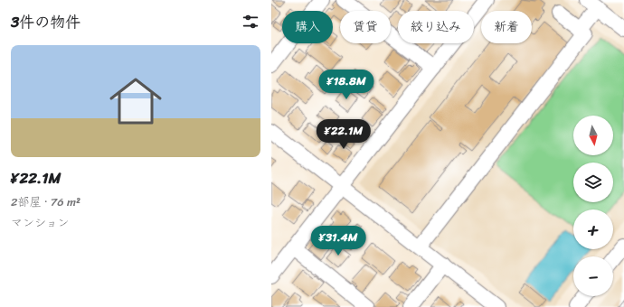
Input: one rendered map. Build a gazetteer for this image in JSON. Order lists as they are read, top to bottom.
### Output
{
  "north": "bottom",
  "page": {
    "heading": "3件の物件",
    "chip": [
      "購入",
      "賃貸",
      "絞り込み",
      "新着"
    ],
    "list": [
      {
        "name": "¥22.1M",
        "note": "2部屋 · 76 m² · マンション"
      }
    ],
    "price": ["¥18.8M", "¥22.1M", "¥31.4M"],
    "map_buttons": ["+", "−"]
  }
}
